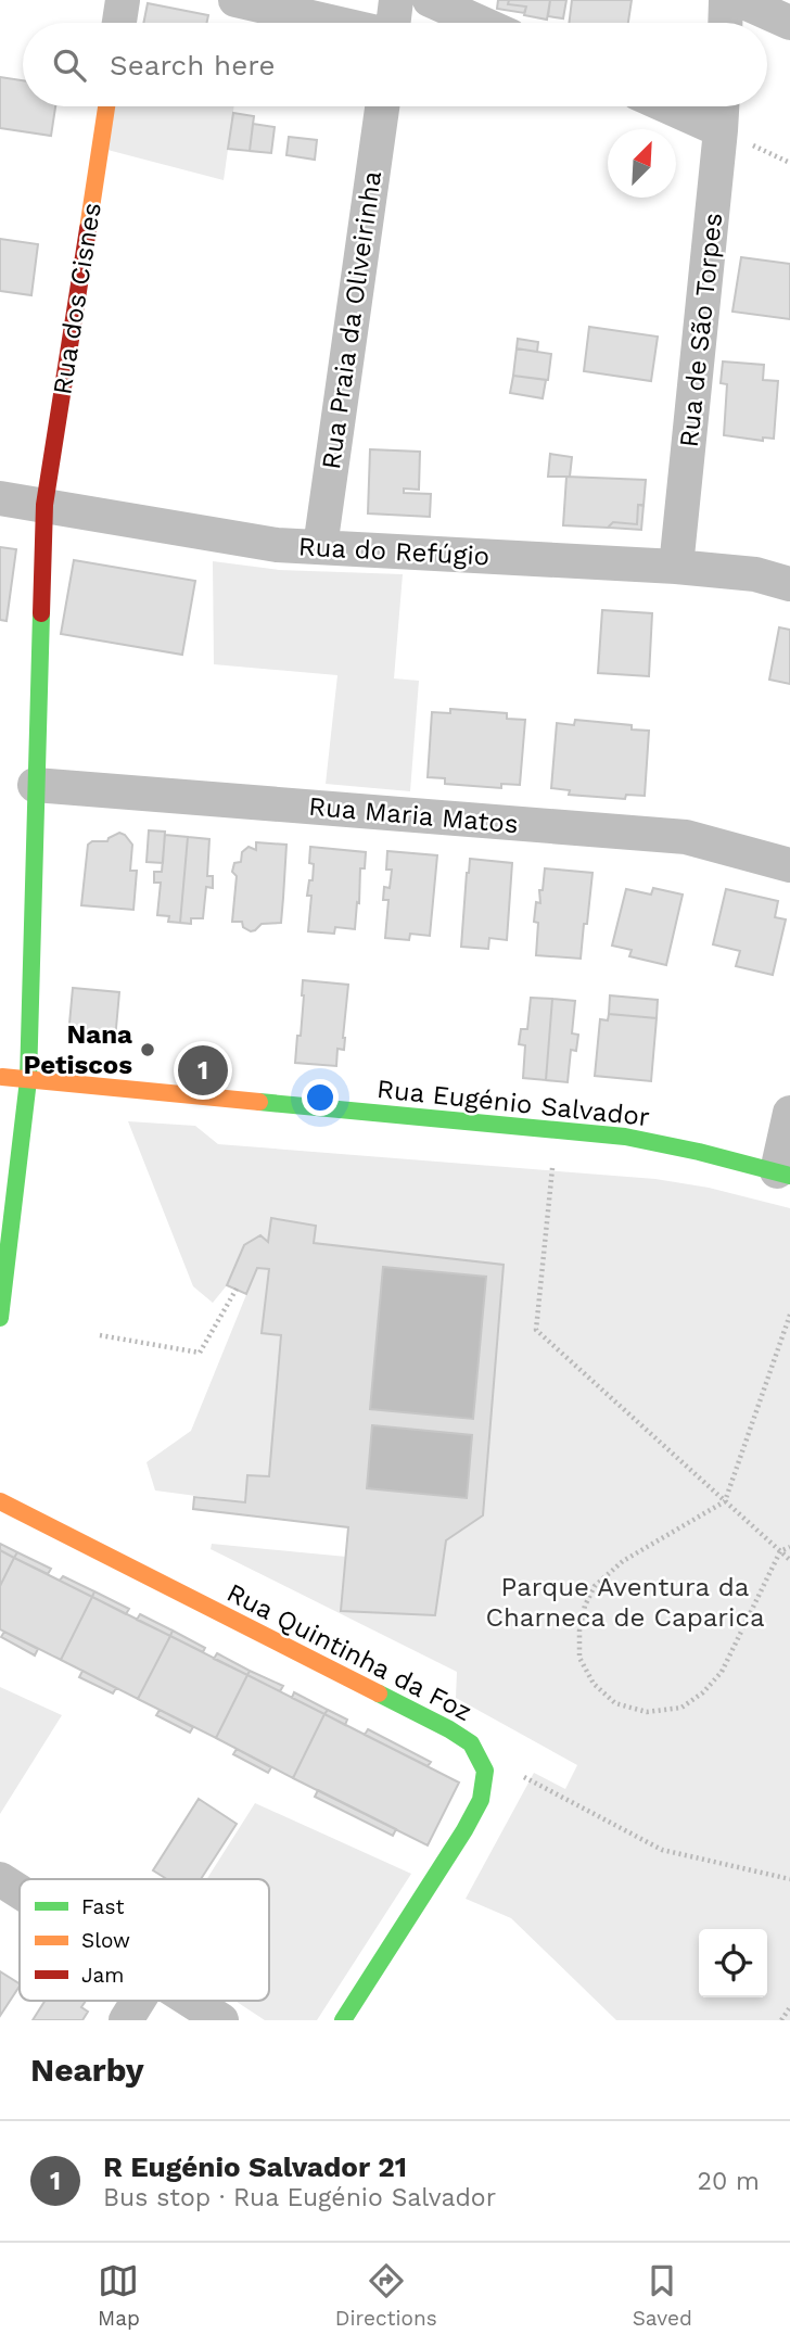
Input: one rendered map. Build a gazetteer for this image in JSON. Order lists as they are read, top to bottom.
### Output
{
  "streets": {
    "street": [
      "Rua dos Cisnes",
      "Rua Praia da Oliveirinha",
      "Rua de São Torpes",
      "Rua do Refúgio",
      "Rua Maria Matos",
      "Rua Eugénio Salvador",
      "Rua Quintinha da Foz"
    ]
  },
  "crossings": [
    ["Rua dos Cisnes", "Rua do Refúgio"],
    ["Rua dos Cisnes", "Rua Maria Matos"],
    ["Rua dos Cisnes", "Rua Eugénio Salvador"],
    ["Rua Praia da Oliveirinha", "Rua do Refúgio"],
    ["Rua de São Torpes", "Rua do Refúgio"]
  ],
  "parks": ["Parque Aventura da Charneca de Caparica"],
  "places": ["Nana Petiscos"],
  "legend": ["Fast", "Slow", "Jam"],
  "north": "top right",
  "page": {
    "search": "Search here",
    "pins": "1",
    "heading": "Nearby",
    "list": [
      {
        "mark": "1",
        "name": "R Eugénio Salvador 21",
        "note": "Bus stop · Rua Eugénio Salvador",
        "value": "20 m"
      }
    ],
    "nav": ["Map", "Directions", "Saved"]
  }
}
